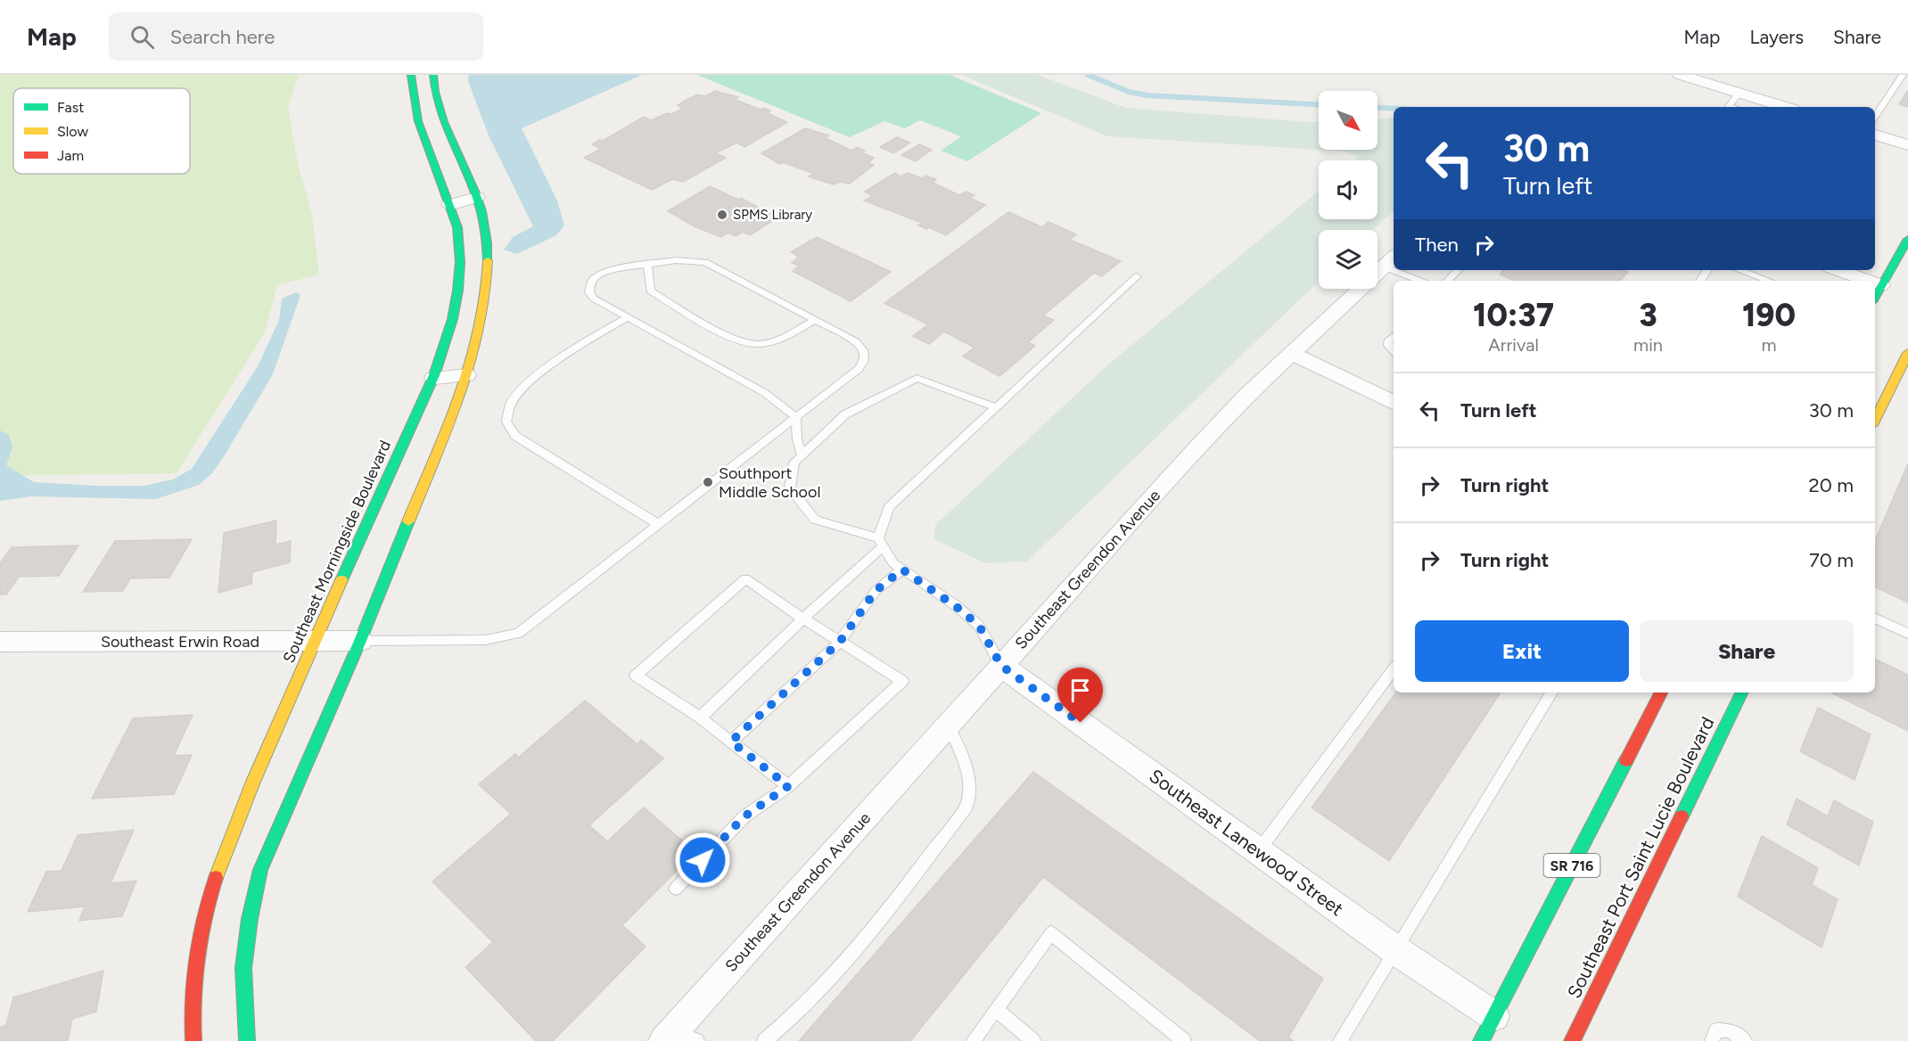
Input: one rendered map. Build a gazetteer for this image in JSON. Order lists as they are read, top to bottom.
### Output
{
  "streets": {
    "street": [
      "Southeast Morningside Boulevard",
      "Southeast Greendon Avenue",
      "Southeast Erwin Road",
      "Southeast Lanewood Street",
      "Southeast Port Saint Lucie Boulevard",
      "SR 716"
    ]
  },
  "crossings": [
    ["Southeast Morningside Boulevard", "Southeast Erwin Road"],
    ["Southeast Greendon Avenue", "Southeast Lanewood Street"],
    ["Southeast Lanewood Street", "SR 716"]
  ],
  "places": ["SPMS Library", "Southport Middle School"],
  "legend": ["Fast", "Slow", "Jam"],
  "north": "bottom right",
  "page": {
    "header": "Map",
    "search": "Search here",
    "nav": ["Map", "Layers", "Share"],
    "turn": ["30 m", "Turn left"],
    "then": "Then",
    "eta": [
      "10:37",
      "Arrival",
      "3",
      "min",
      "190",
      "m"
    ],
    "list": [
      {
        "name": "Turn left",
        "value": "30 m"
      },
      {
        "name": "Turn right",
        "value": "20 m"
      },
      {
        "name": "Turn right",
        "value": "70 m"
      }
    ],
    "buttons": ["Exit", "Share"]
  }
}
